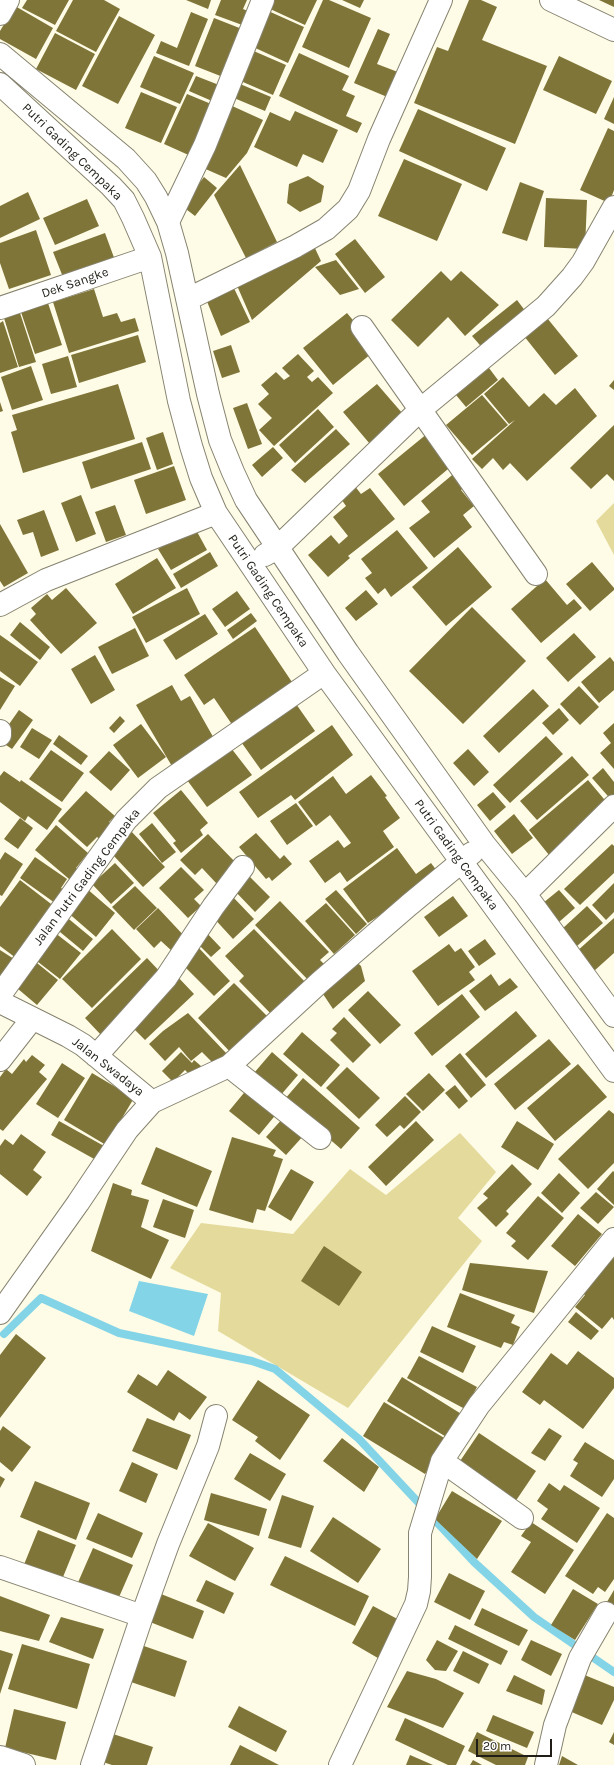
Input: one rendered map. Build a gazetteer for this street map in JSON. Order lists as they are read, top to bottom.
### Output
{
  "streets": {
    "street": [
      "Putri Gading Cempaka",
      "Dek Sangke",
      "Jalan Putri Gading Cempaka",
      "Jalan Swadaya"
    ]
  },
  "crossings": [
    ["Putri Gading Cempaka", "Dek Sangke"],
    ["Putri Gading Cempaka", "Jalan Putri Gading Cempaka"]
  ],
  "scale_bar": "20 m"
}
